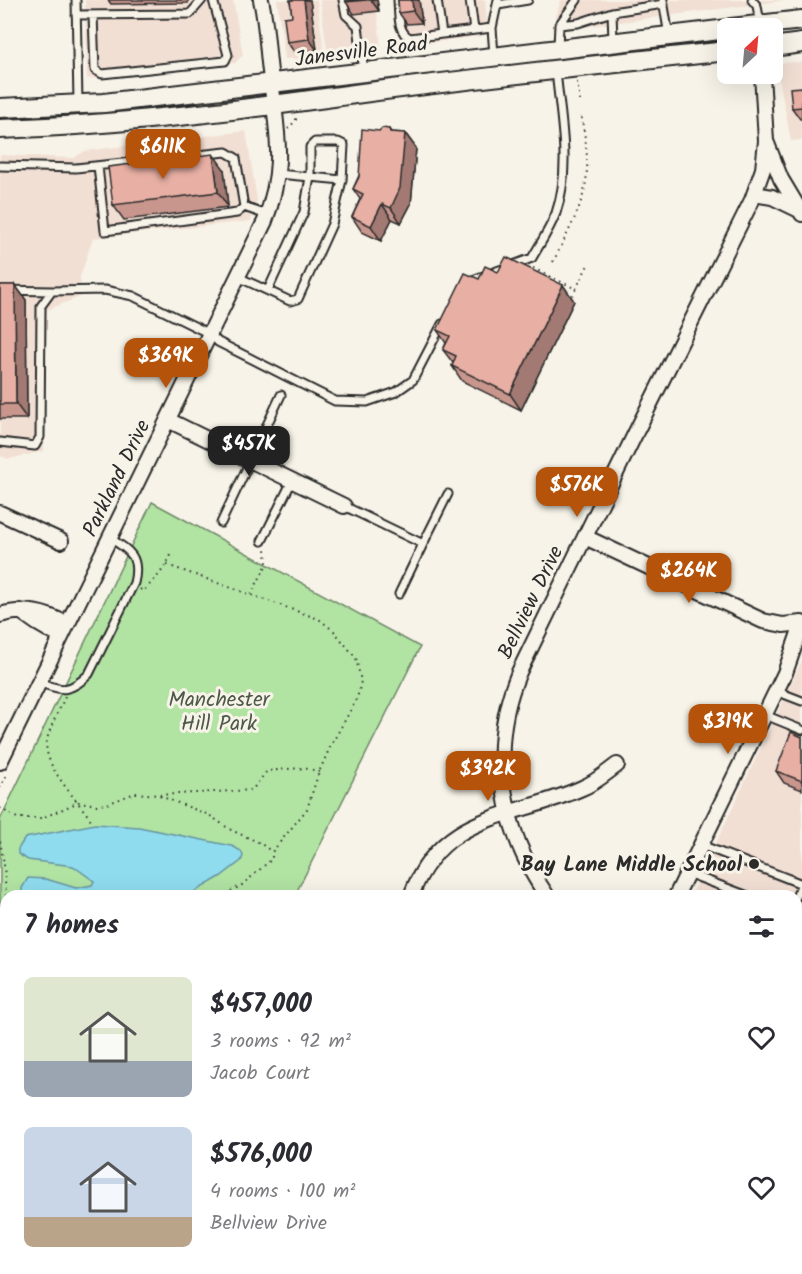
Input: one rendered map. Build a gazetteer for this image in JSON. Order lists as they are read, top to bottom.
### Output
{
  "streets": {
    "main road": ["Janesville Road"],
    "street": ["Parkland Drive", "Bellview Drive"]
  },
  "crossings": [
    ["Janesville Road", "Parkland Drive"]
  ],
  "parks": ["Manchester Hill Park"],
  "places": ["Bay Lane Middle School"],
  "north": "top right",
  "page": {
    "price": [
      "$611K",
      "$369K",
      "$457K",
      "$576K",
      "$264K",
      "$319K",
      "$392K"
    ],
    "heading": "7 homes",
    "list": [
      {
        "name": "$457,000",
        "note": "3 rooms · 92 m² · Jacob Court"
      },
      {
        "name": "$576,000",
        "note": "4 rooms · 100 m² · Bellview Drive"
      }
    ]
  }
}
